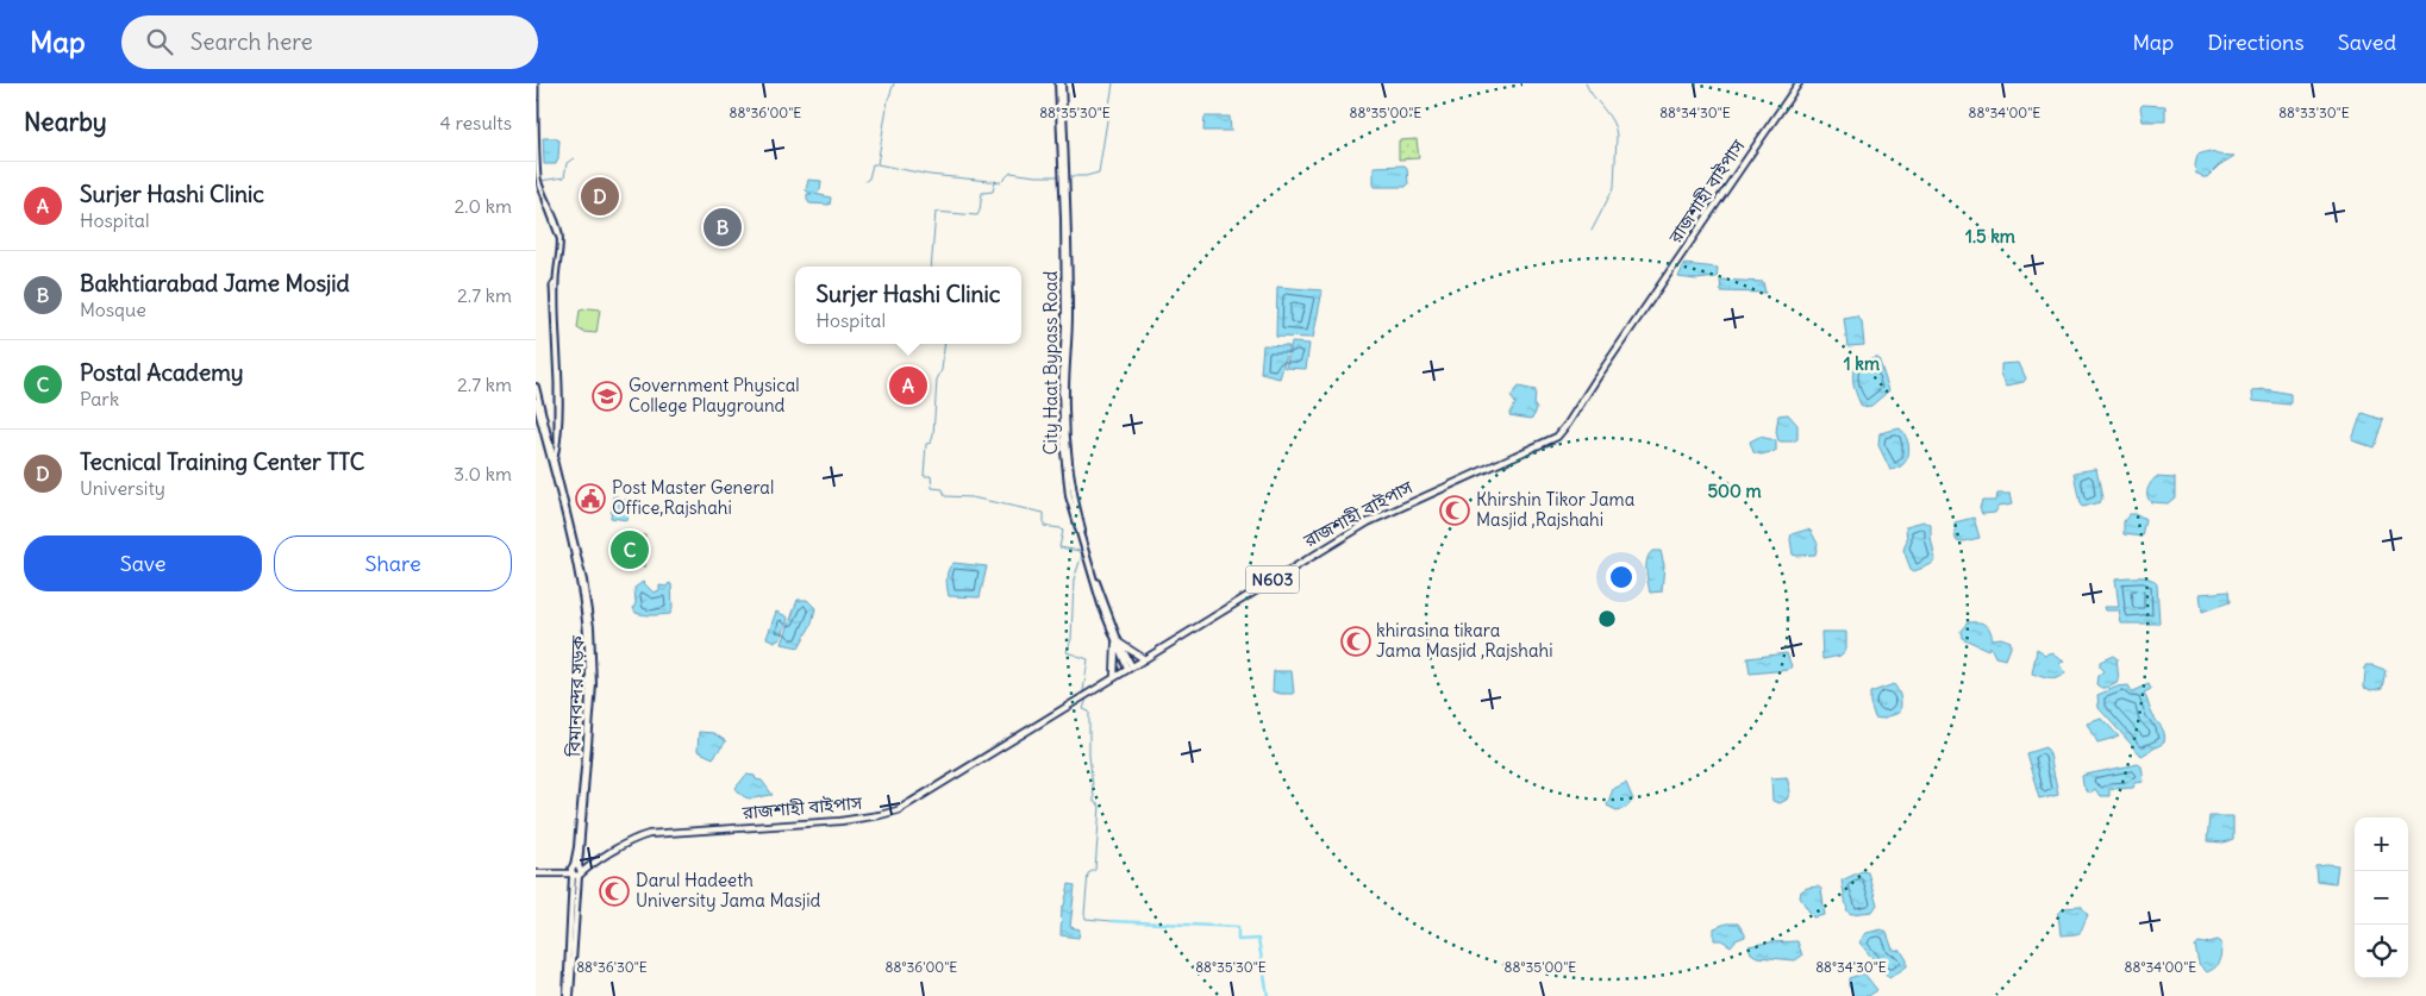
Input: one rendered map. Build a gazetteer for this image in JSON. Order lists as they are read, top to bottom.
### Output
{
  "streets": {
    "highway": ["রাজশাহী বাইপাস", "N603"],
    "main road": ["City Haat Bypass Road", "বিমানবন্দর সড়ক"]
  },
  "crossings": [
    ["রাজশাহী বাইপাস", "City Haat Bypass Road"],
    ["রাজশাহী বাইপাস", "N603"],
    ["রাজশাহী বাইপাস", "বিমানবন্দর সড়ক"],
    ["N603", "বিমানবন্দর সড়ক"]
  ],
  "places": {
    "school or university": ["Government Physical College Playground"],
    "public building": ["Post Master General Office,Rajshahi"],
    "mosque": ["Khirshin Tikor Jama Masjid ,Rajshahi", "khirasina tikara Jama Masjid ,Rajshahi", "Darul Hadeeth University Jama Masjid"]
  },
  "page": {
    "header": "Map",
    "search": "Search here",
    "nav": ["Map", "Directions", "Saved"],
    "heading": ["Nearby", "4 results"],
    "list": [
      {
        "mark": "A",
        "name": "Surjer Hashi Clinic",
        "note": "Hospital",
        "value": "2.0 km"
      },
      {
        "mark": "B",
        "name": "Bakhtiarabad Jame Mosjid",
        "note": "Mosque",
        "value": "2.7 km"
      },
      {
        "mark": "C",
        "name": "Postal Academy",
        "note": "Park",
        "value": "2.7 km"
      },
      {
        "mark": "D",
        "name": "Tecnical Training Center TTC",
        "note": "University",
        "value": "3.0 km"
      }
    ],
    "pins": [
      "D",
      "B",
      "A",
      "C"
    ],
    "popup": ["Surjer Hashi Clinic", "Hospital"],
    "buttons": ["Save", "Share"],
    "map_buttons": ["+", "−"]
  },
  "coordinates": [
    "88°36'00\"E",
    "88°35'30\"E",
    "88°35'00\"E",
    "88°34'30\"E",
    "88°34'00\"E",
    "88°33'30\"E",
    "88°36'30\"E"
  ],
  "rings": ["1.5 km", "1 km", "500 m"]
}
